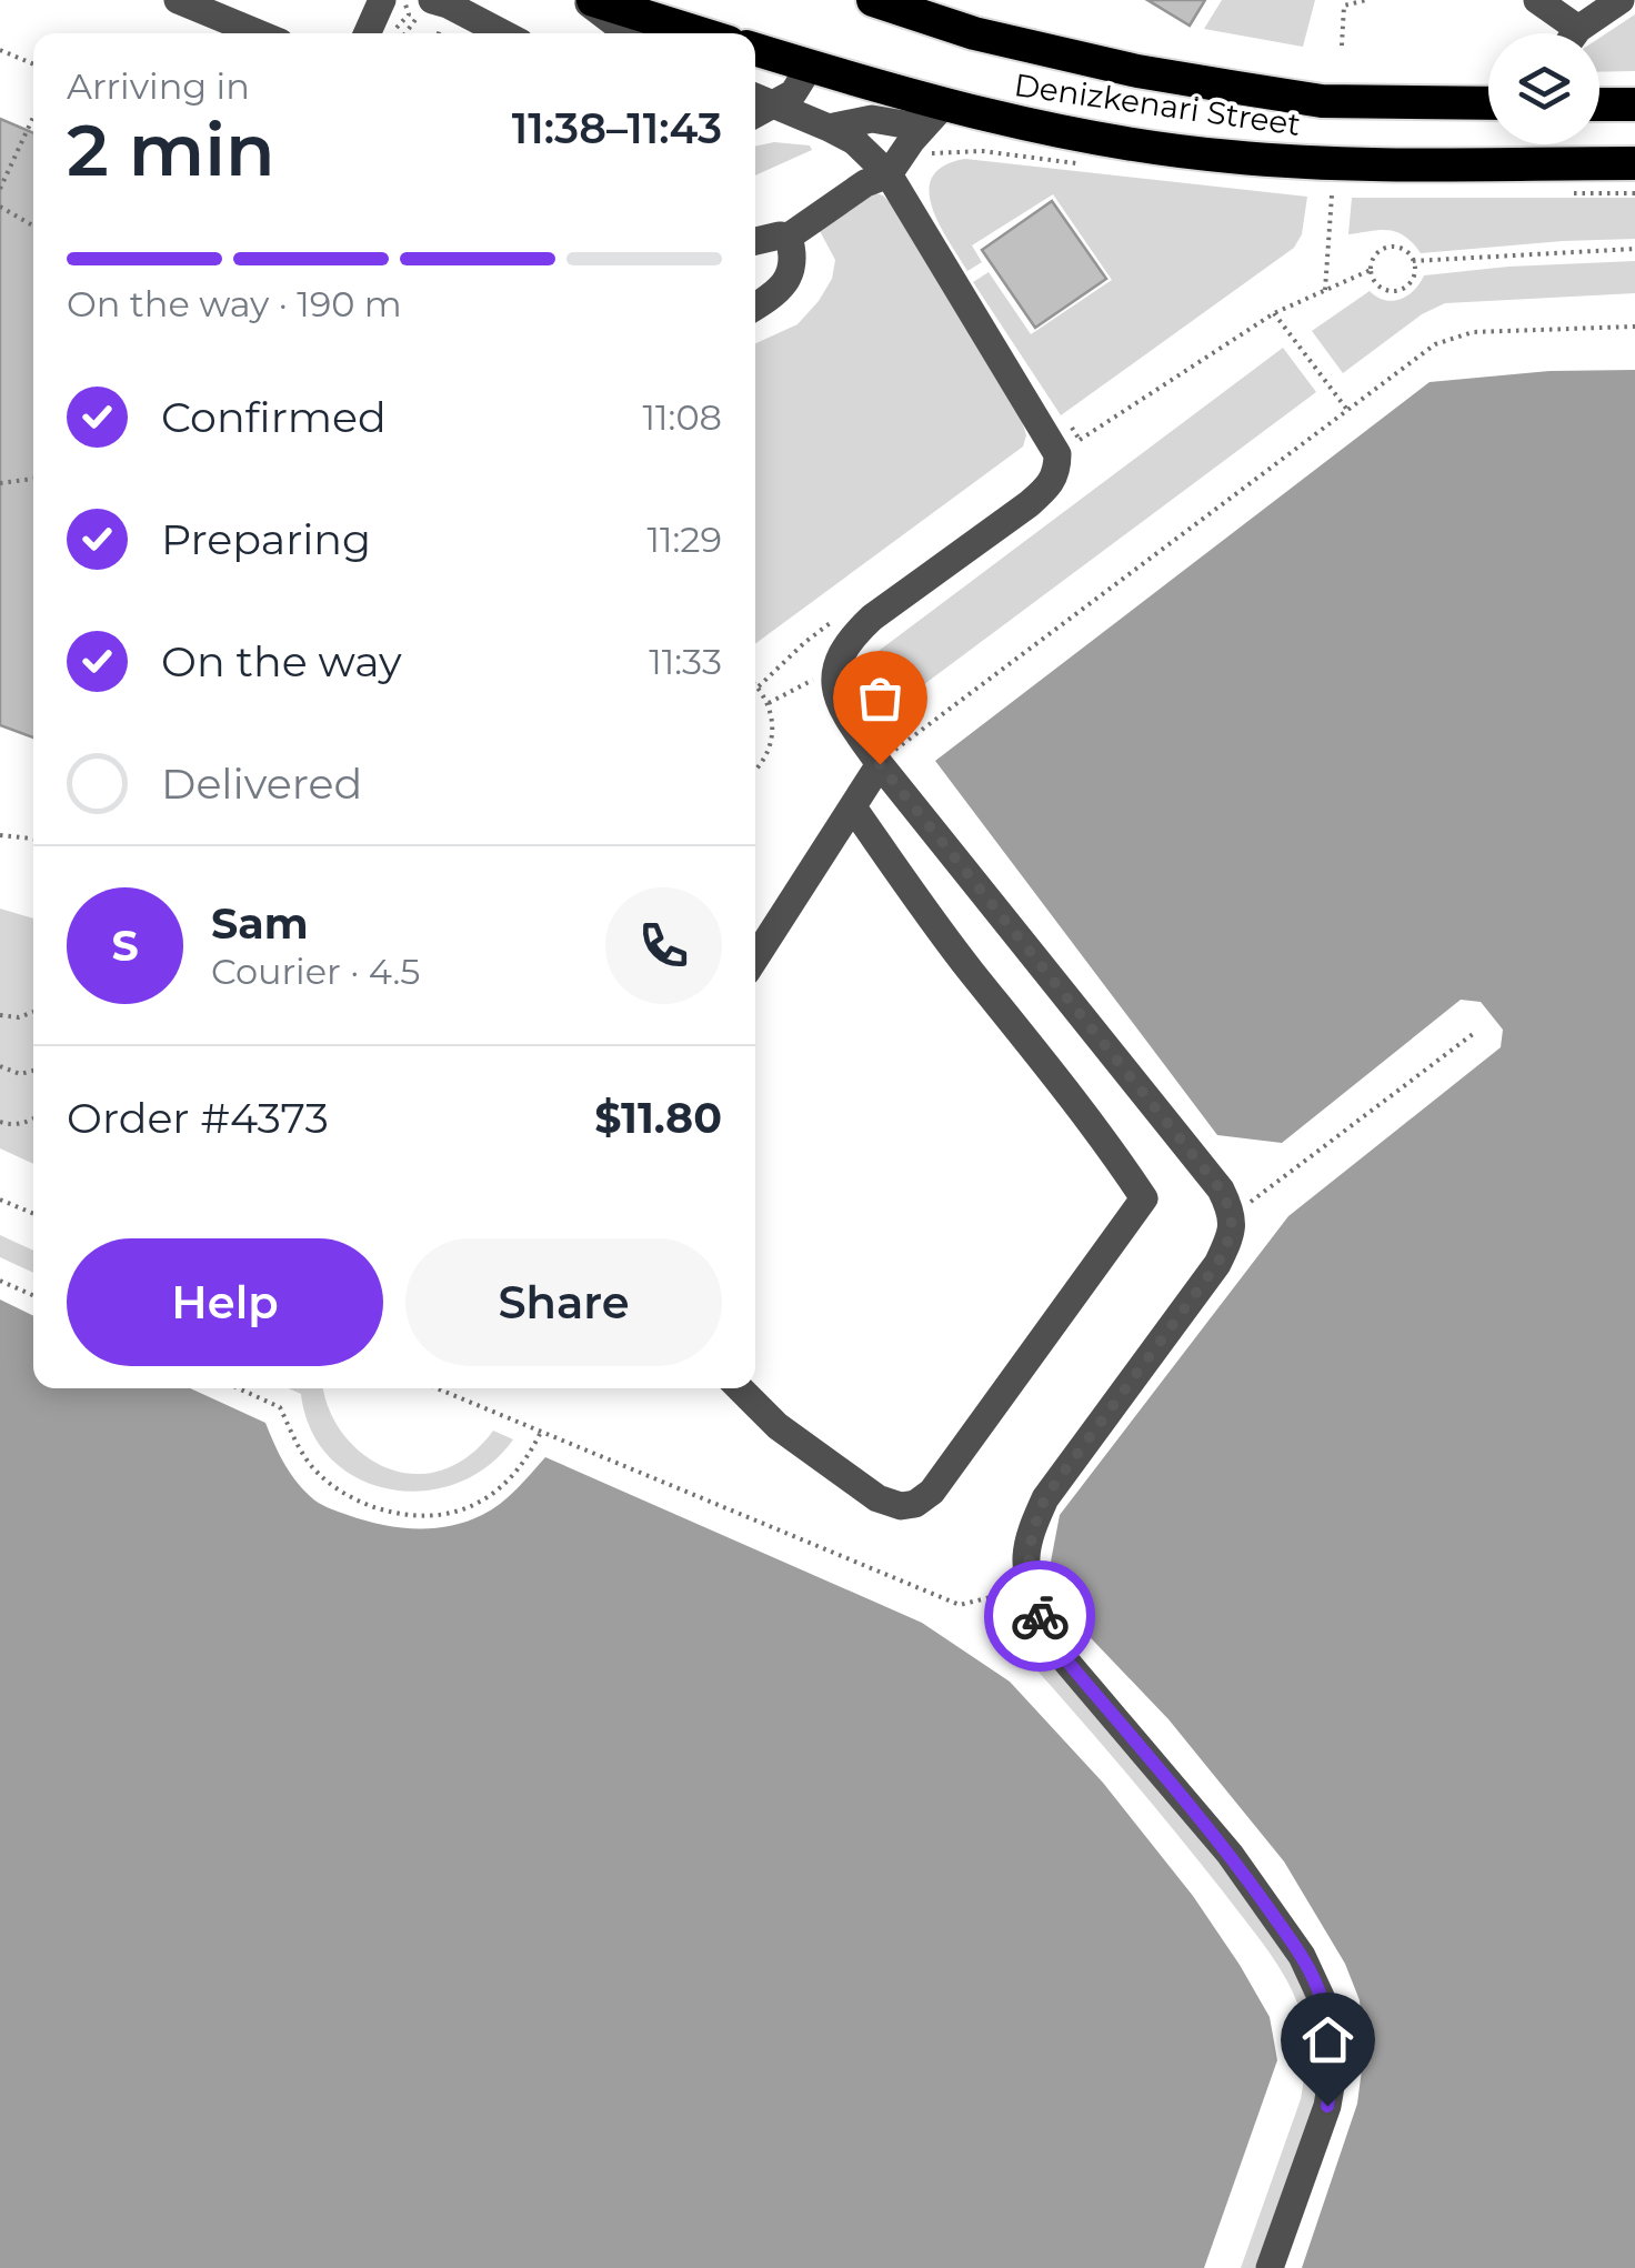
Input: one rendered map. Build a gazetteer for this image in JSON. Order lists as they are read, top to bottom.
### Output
{
  "streets": {
    "highway": ["Denizkenari Street"]
  },
  "page": {
    "heading": ["2 min", "Arriving in", "11:38–11:43"],
    "panel": [
      "Sam",
      "Courier · 4.5",
      "Order #4373",
      "$11.80"
    ],
    "bar": "On the way · 190 m",
    "list": [
      ["Confirmed", "11:08"],
      ["Preparing", "11:29"],
      ["On the way", "11:33"],
      "Delivered"
    ],
    "round": "S",
    "buttons": ["Help", "Share"]
  }
}
